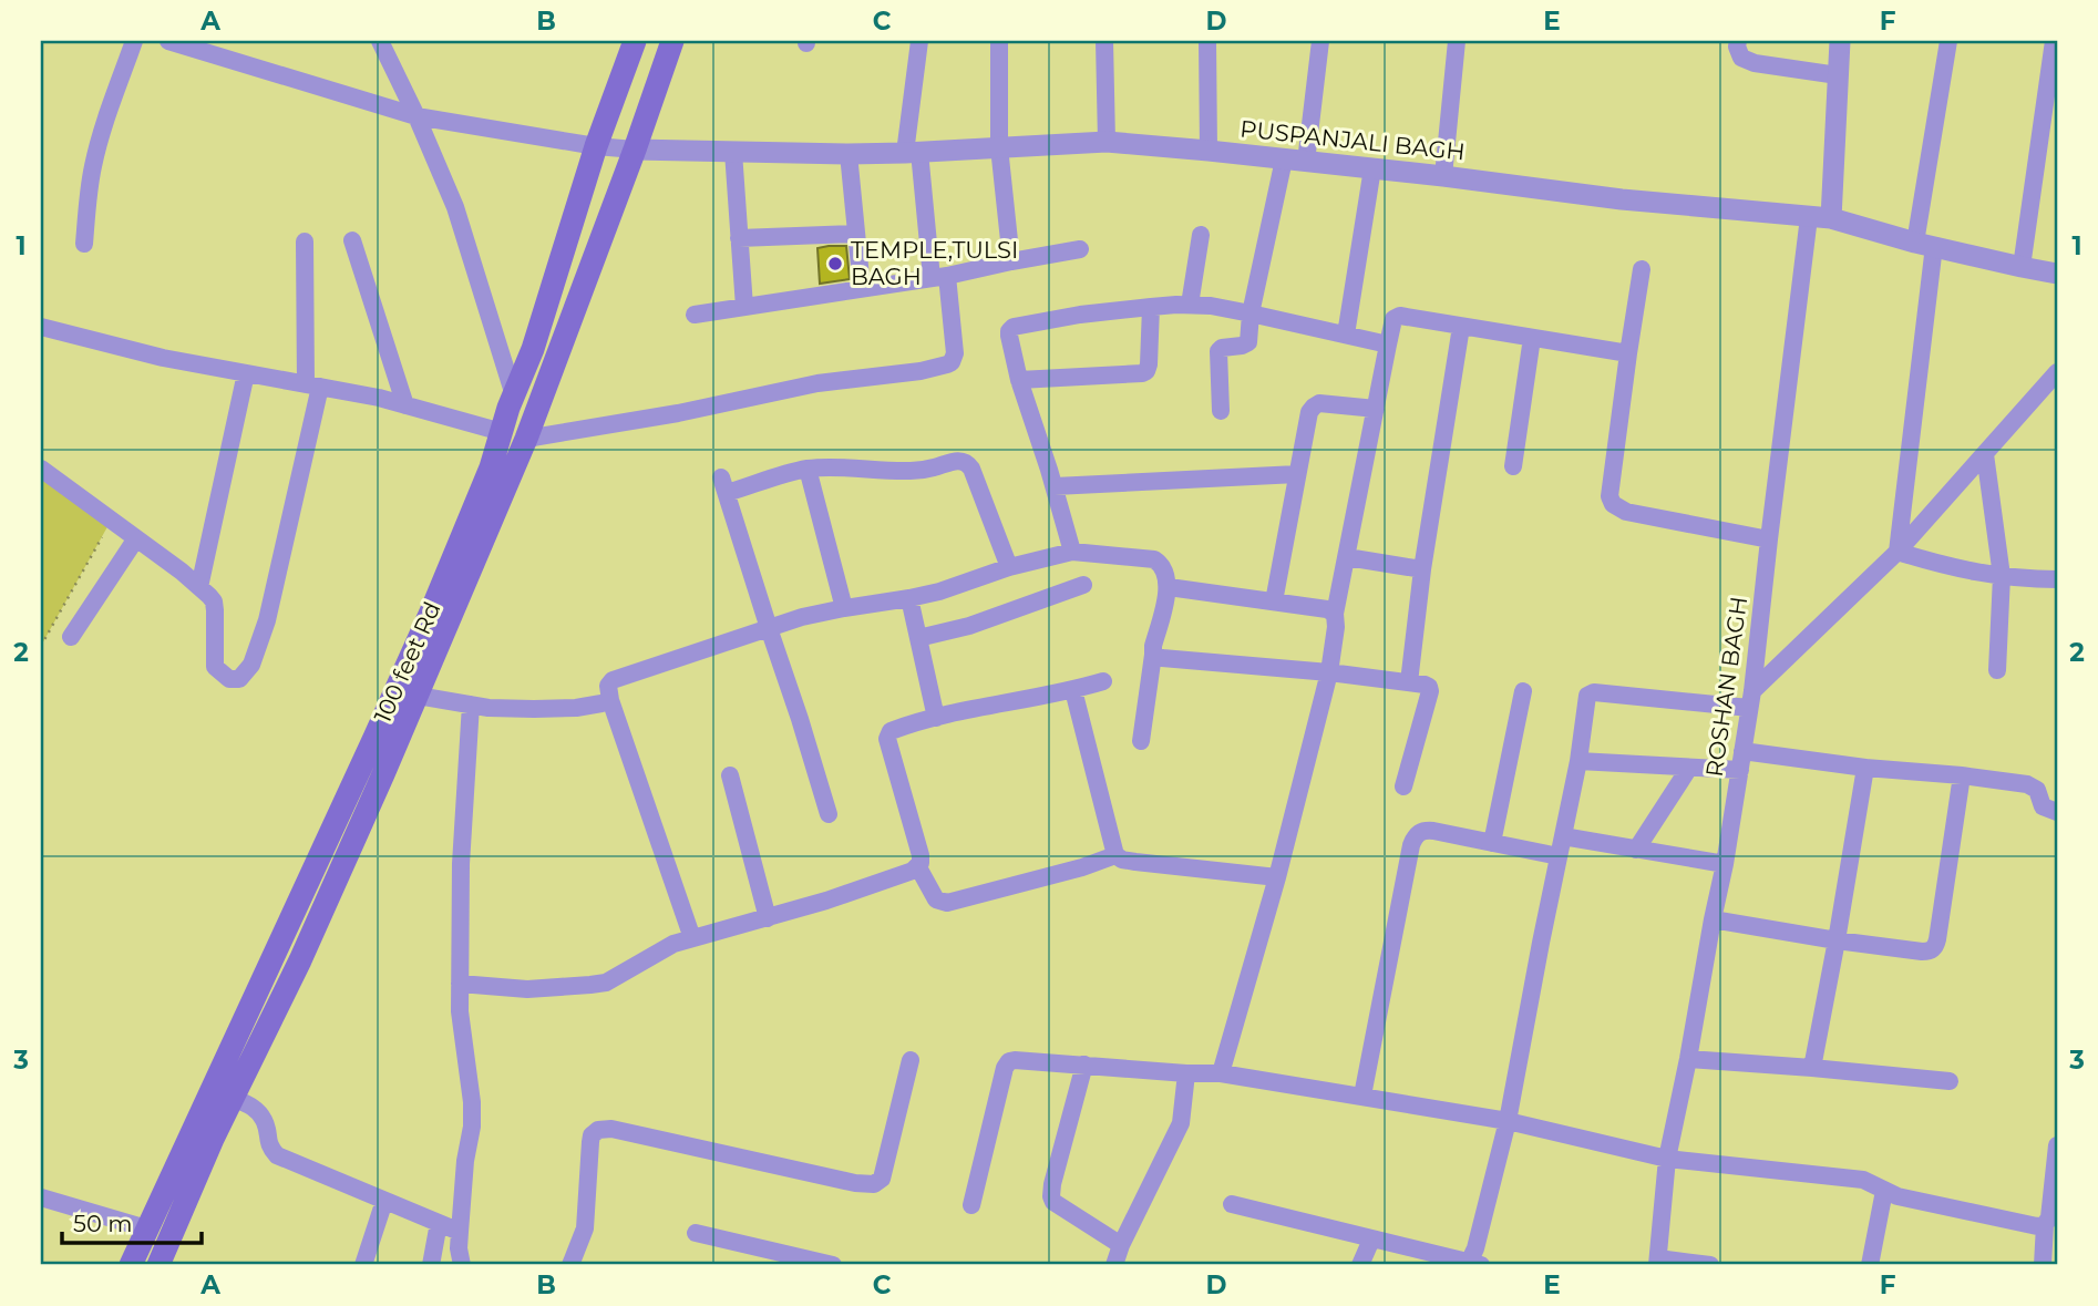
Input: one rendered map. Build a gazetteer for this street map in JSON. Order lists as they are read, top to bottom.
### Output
{
  "streets": {
    "main road": ["100 feet Rd"],
    "street": ["PUSPANJALI BAGH", "ROSHAN BAGH"]
  },
  "crossings": [
    ["PUSPANJALI BAGH", "ROSHAN BAGH"]
  ],
  "places": ["TEMPLE,TULSI BAGH"],
  "scale_bar": "50 m",
  "grid": {
    "columns": [
      "A",
      "B",
      "C",
      "D",
      "E",
      "F"
    ],
    "rows": ["1", "2", "3"]
  }
}
